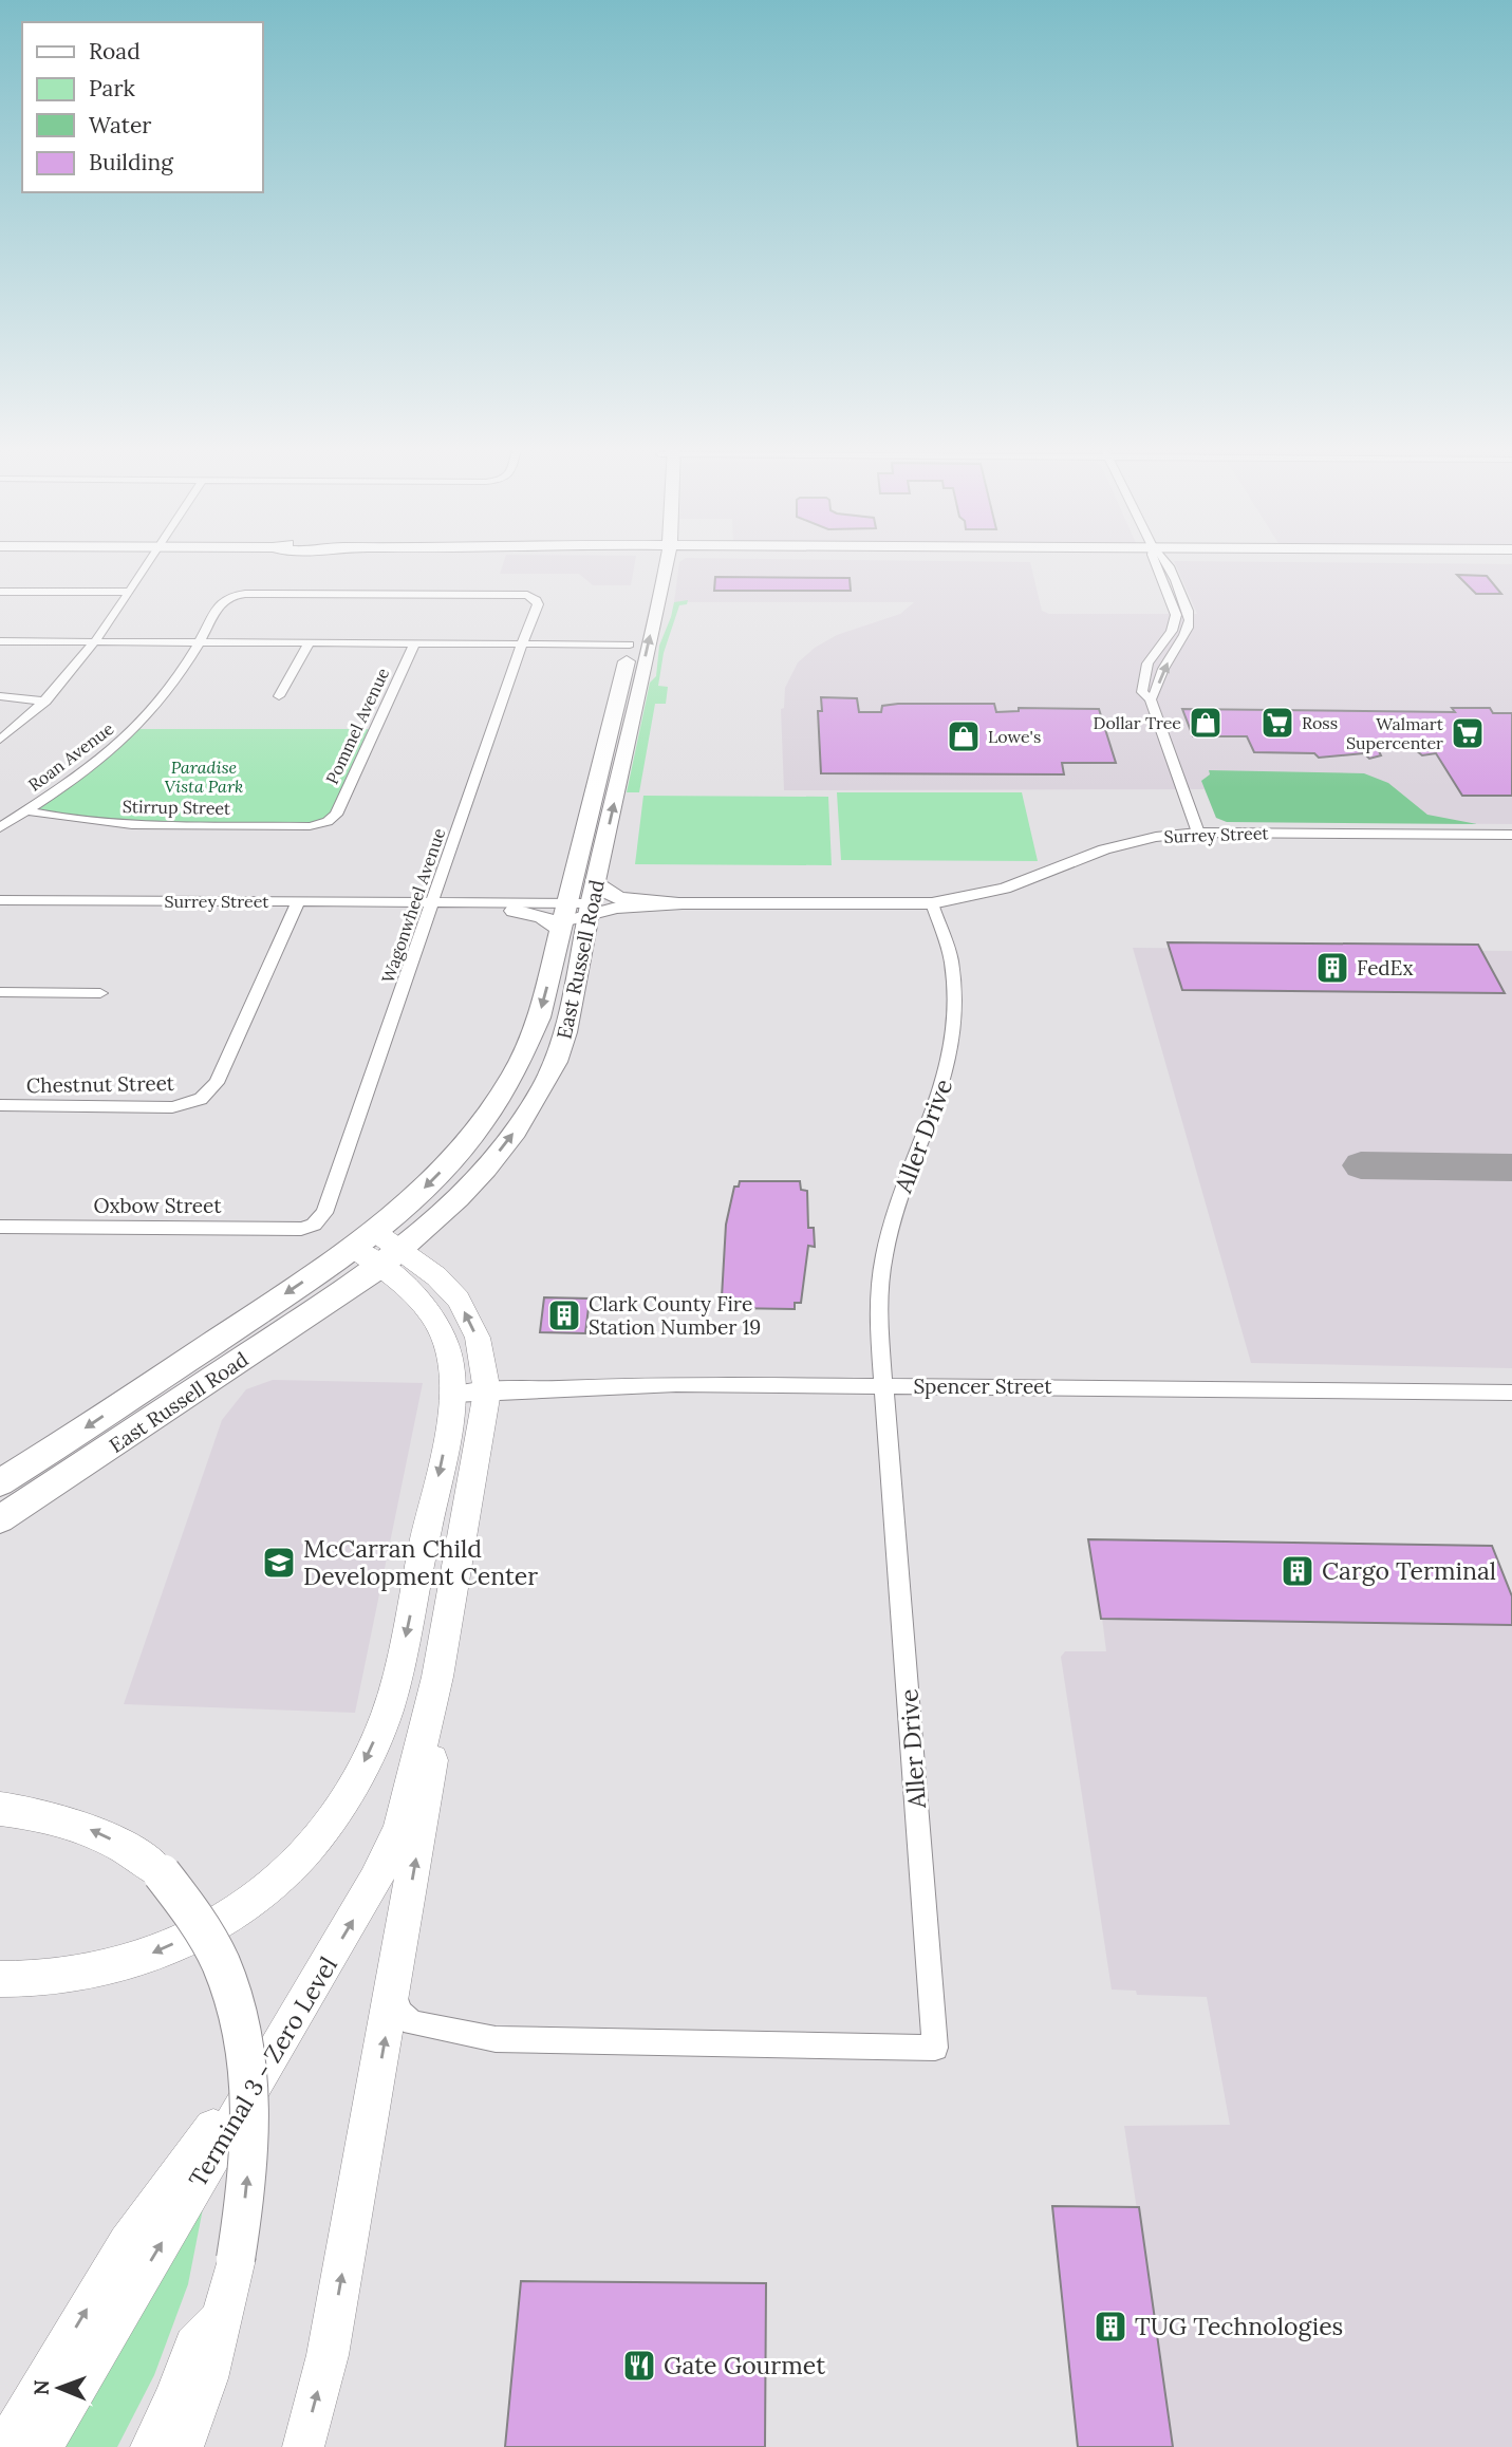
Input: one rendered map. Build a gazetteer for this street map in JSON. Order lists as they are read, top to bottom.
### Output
{
  "streets": {
    "main road": ["East Russell Road", "Terminal 3 - Zero Level"],
    "street": [
      "Pommel Avenue",
      "Roan Avenue",
      "Stirrup Street",
      "Surrey Street",
      "Wagonwheel Avenue",
      "Chestnut Street",
      "Aller Drive",
      "Oxbow Street",
      "Spencer Street"
    ]
  },
  "crossings": [
    ["Pommel Avenue", "Stirrup Street"],
    ["Roan Avenue", "Stirrup Street"],
    ["Roan Avenue", "Wagonwheel Avenue"],
    ["Surrey Street", "Wagonwheel Avenue"],
    ["Surrey Street", "East Russell Road"],
    ["Surrey Street", "Chestnut Street"],
    ["Surrey Street", "Aller Drive"],
    ["Wagonwheel Avenue", "Oxbow Street"],
    ["Aller Drive", "Spencer Street"]
  ],
  "parks": ["Paradise Vista Park"],
  "places": {
    "shop": ["Dollar Tree", "Lowe's"],
    "supermarket": ["Ross", "Walmart Supercenter"],
    "building": [
      "FedEx",
      "Clark County Fire Station Number 19",
      "Cargo Terminal",
      "TUG Technologies"
    ],
    "school or university": ["McCarran Child Development Center"],
    "restaurant": ["Gate Gourmet"]
  },
  "legend": [
    "Road",
    "Park",
    "Water",
    "Building"
  ],
  "north": "left"
}
